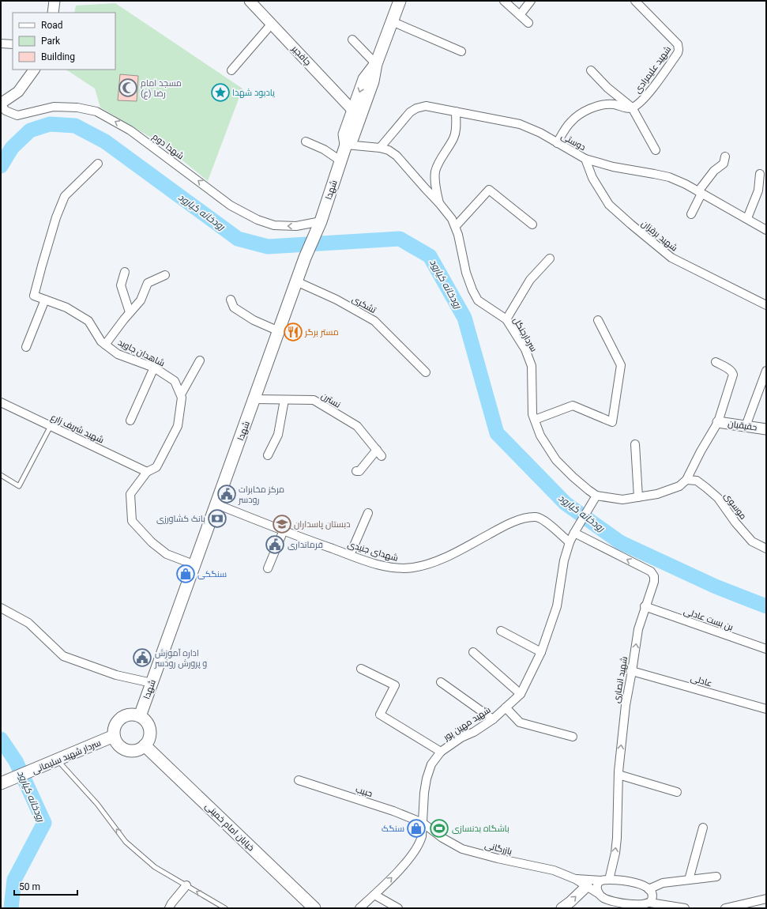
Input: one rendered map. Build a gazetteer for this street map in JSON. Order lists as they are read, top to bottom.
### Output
{
  "streets": {
    "main road": ["شهدا", "سردار شهید سلیمانی", "خیابان امام خمینی"],
    "street": [
      "چافجیر",
      "شهید علیمرادی",
      "دوستی",
      "شهدا دوم",
      "شهید برقزان",
      "تشکری",
      "سردارجنگل",
      "شاهدان جاوید",
      "نسترن",
      "حقیقیان",
      "شهید شریف زارع",
      "موسوی",
      "شهدای جنیدی",
      "بن بست عادلی",
      "شهید انصاری",
      "عادلی",
      "شهید مهین پور",
      "حبیب",
      "بازرگانی"
    ]
  },
  "crossings": [
    ["چافجیر", "شهدا"],
    ["دوستی", "شهید برقزان"],
    ["دوستی", "سردارجنگل"],
    ["شهدا دوم", "شهدا"],
    ["شهدا", "تشکری"],
    ["شهدا", "سردارجنگل"],
    ["شهدا", "نسترن"],
    ["شهدا", "شهدای جنیدی"],
    ["شهدا", "سردار شهید سلیمانی"],
    ["شهدا", "خیابان امام خمینی"],
    ["سردارجنگل", "موسوی"],
    ["سردارجنگل", "شهید مهین پور"],
    ["شهدای جنیدی", "شهید مهین پور"],
    ["بن بست عادلی", "شهید انصاری"],
    ["شهید انصاری", "عادلی"],
    ["شهید انصاری", "شهید مهین پور"],
    ["شهید مهین پور", "حبیب"],
    ["شهید مهین پور", "بازرگانی"],
    ["سردار شهید سلیمانی", "خیابان امام خمینی"],
    ["حبیب", "بازرگانی"]
  ],
  "one_way": ["شهدا دوم", "شهید انصاری"],
  "water": ["رودخانه کیارود"],
  "places": {
    "mosque": ["مسجد امام رضا (ع)"],
    "place": ["یادبود شهدا"],
    "restaurant": ["مستر برگر"],
    "public building": ["مرکز مخابرات رودسر", "فرماندارى", "اداره آموزش و پرورش رودسر"],
    "bank": ["بانک کشاورزى"],
    "school or university": ["دبستان پاسداران"],
    "shop": ["سنگکى", "سنگک"],
    "sports": ["باشگاه بدنسازى"]
  },
  "legend": ["Road", "Park", "Building"],
  "scale_bar": "50 m"
}
